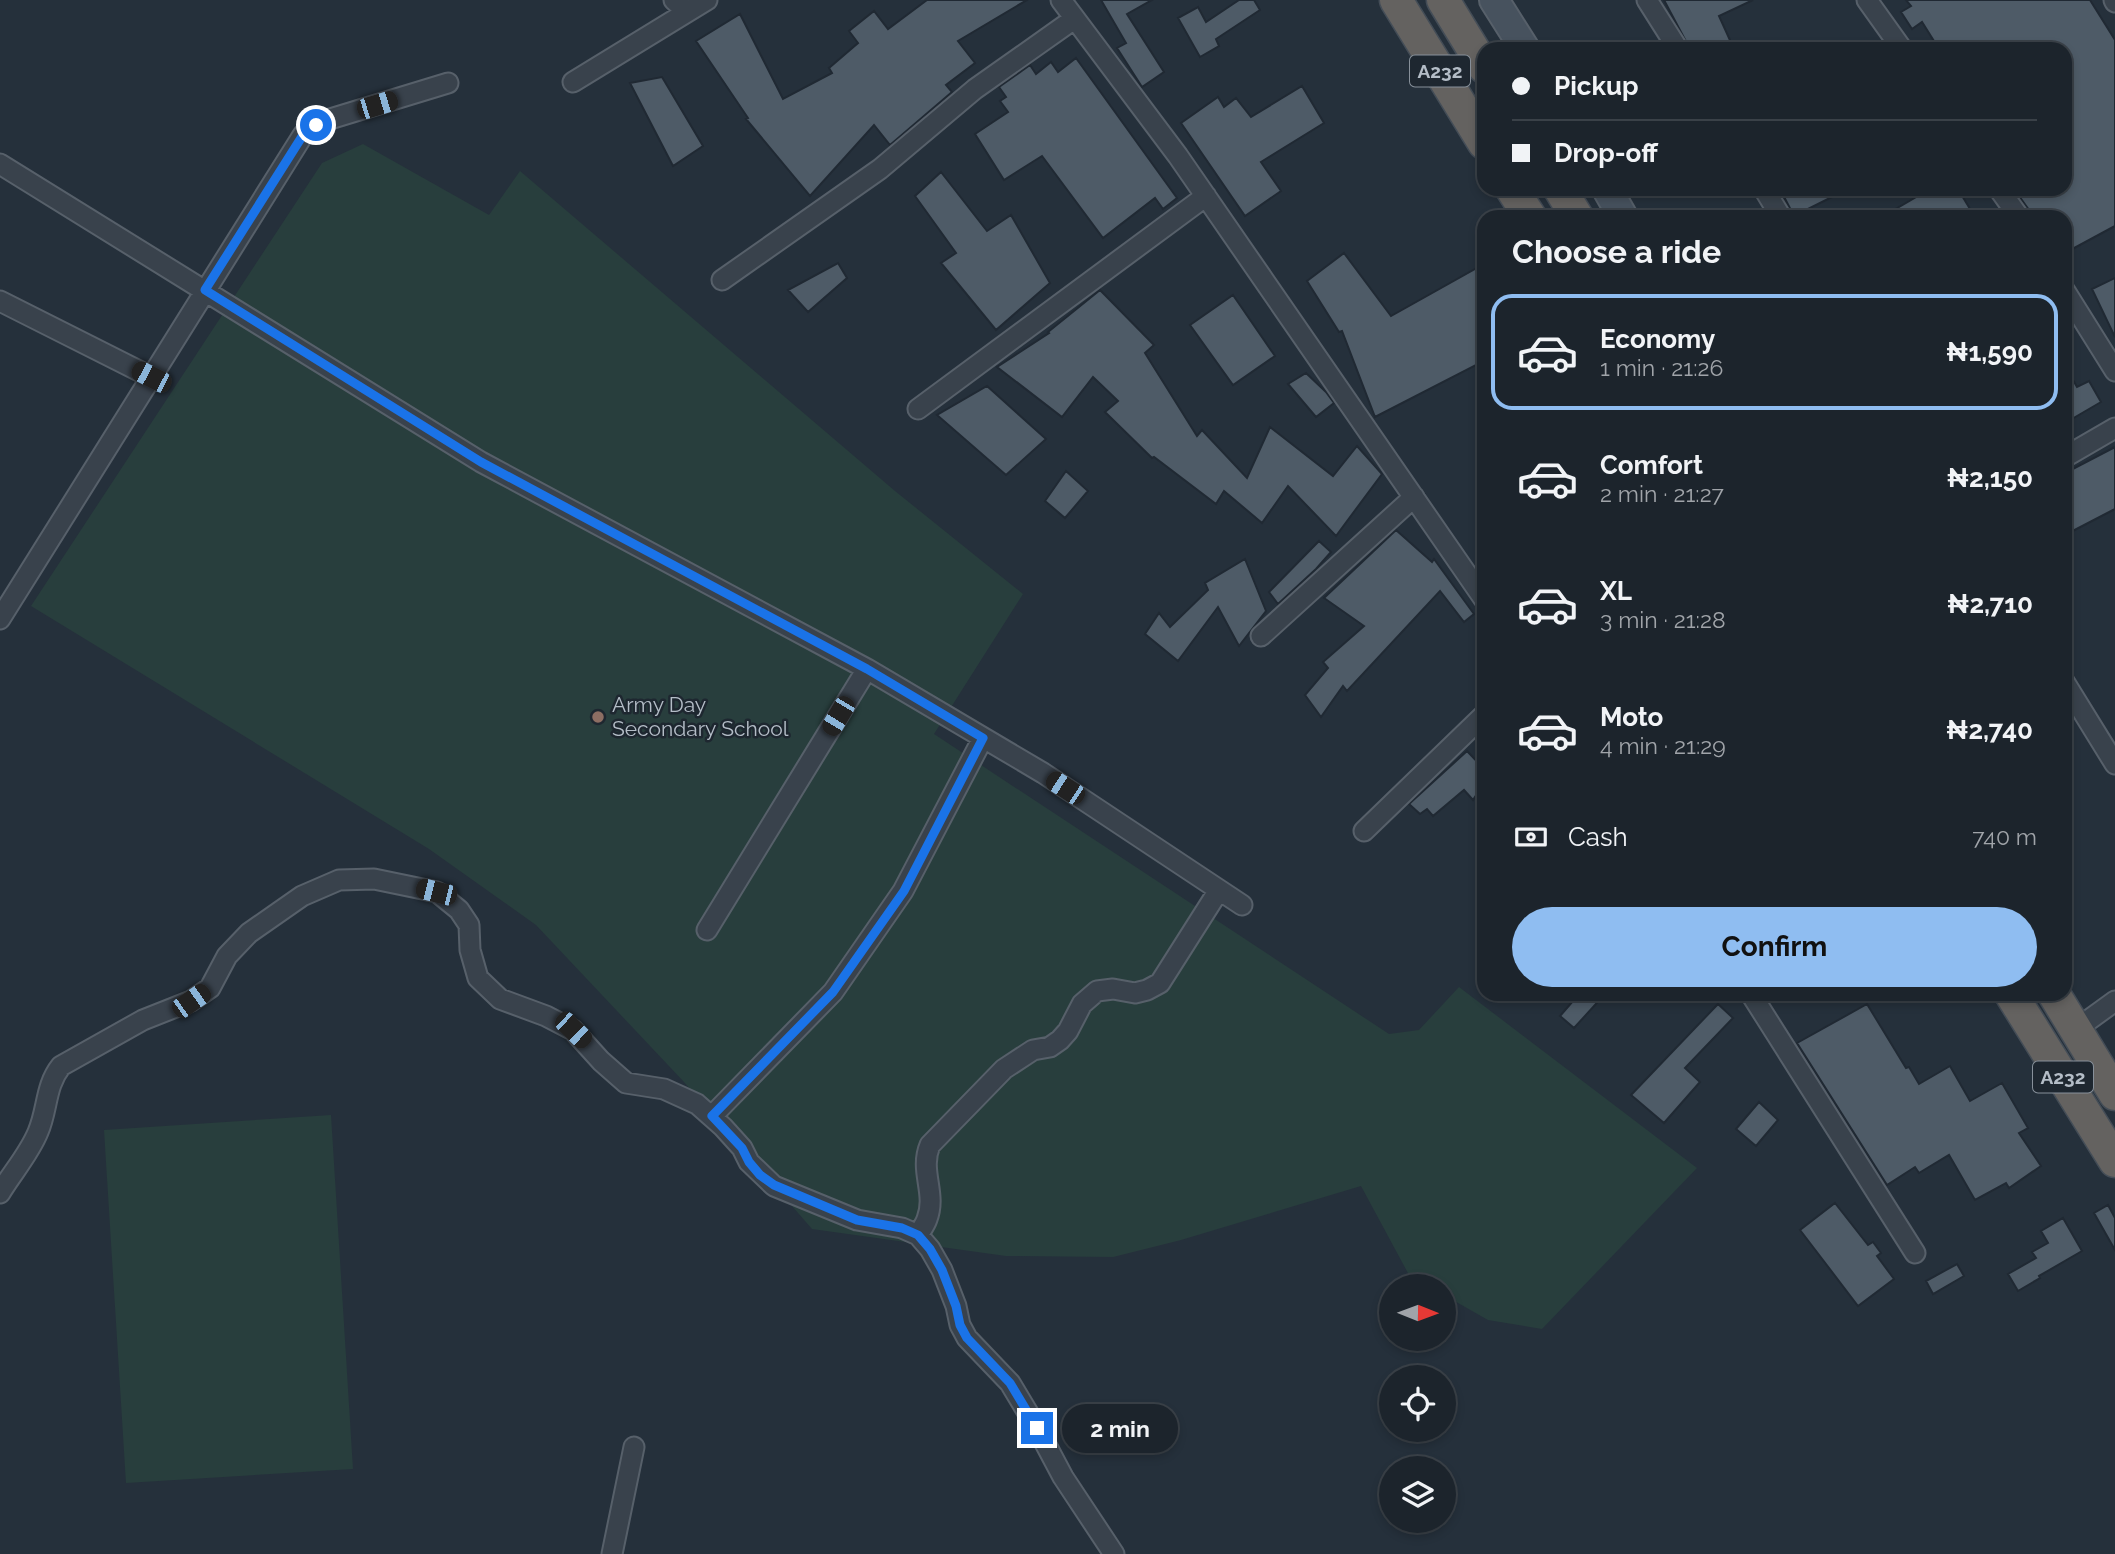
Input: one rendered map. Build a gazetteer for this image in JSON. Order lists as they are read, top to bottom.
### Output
{
  "streets": {
    "highway": ["A232"]
  },
  "places": ["Army Day Secondary School"],
  "north": "right",
  "page": {
    "banner": ["Pickup", "Drop-off"],
    "heading": "Choose a ride",
    "list": [
      {
        "name": "Economy",
        "note": "1 min · 21:26",
        "value": "₦1,590"
      },
      {
        "name": "Comfort",
        "note": "2 min · 21:27",
        "value": "₦2,150"
      },
      {
        "name": "XL",
        "note": "3 min · 21:28",
        "value": "₦2,710"
      },
      {
        "name": "Moto",
        "note": "4 min · 21:29",
        "value": "₦2,740"
      }
    ],
    "pay": ["Cash", "740 m"],
    "buttons": "Confirm",
    "bubble": "2 min"
  }
}
